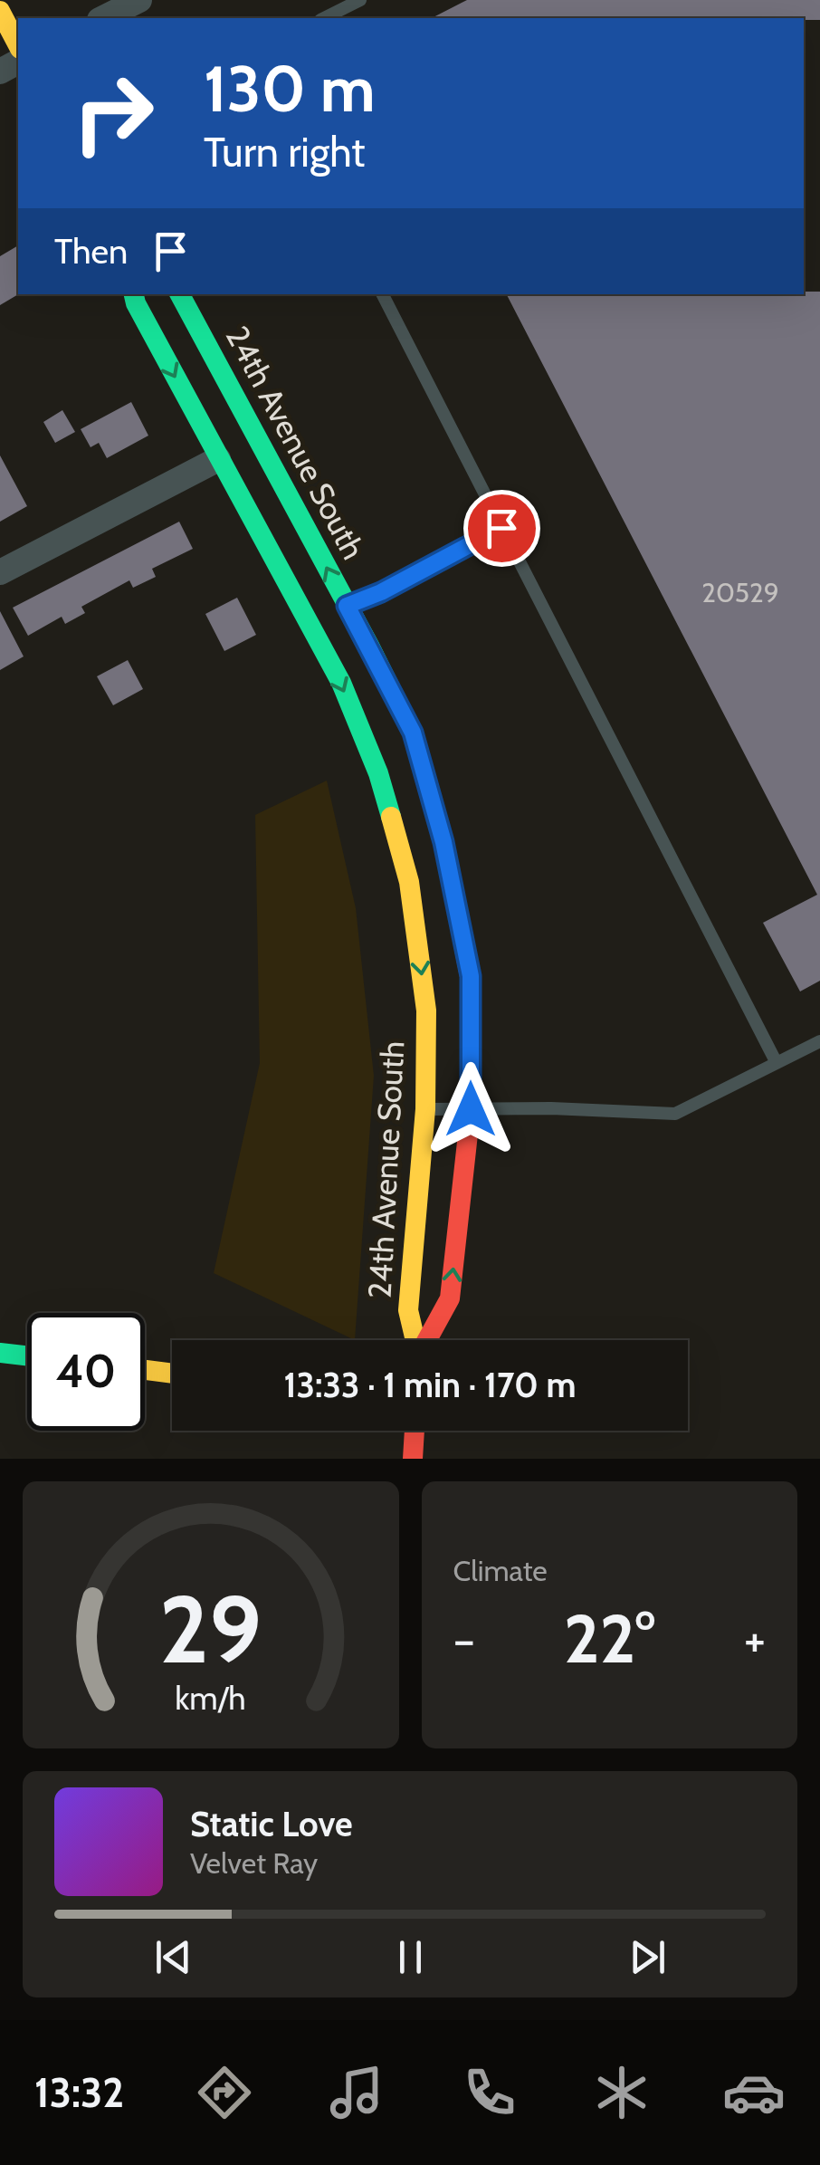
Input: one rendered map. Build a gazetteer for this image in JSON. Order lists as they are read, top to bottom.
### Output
{
  "streets": {
    "main road": ["24th Avenue South"]
  },
  "house_numbers": ["20529"],
  "page": {
    "turn": ["130 m", "Turn right"],
    "then": "Then",
    "limit": "40",
    "trip": "13:33 · 1 min · 170 m",
    "tile": "Climate",
    "heat": ["−", "22°", "+"],
    "song": ["Static Love", "Velvet Ray"],
    "tabs": "13:32",
    "gauge": ["29", "km/h"]
  }
}
